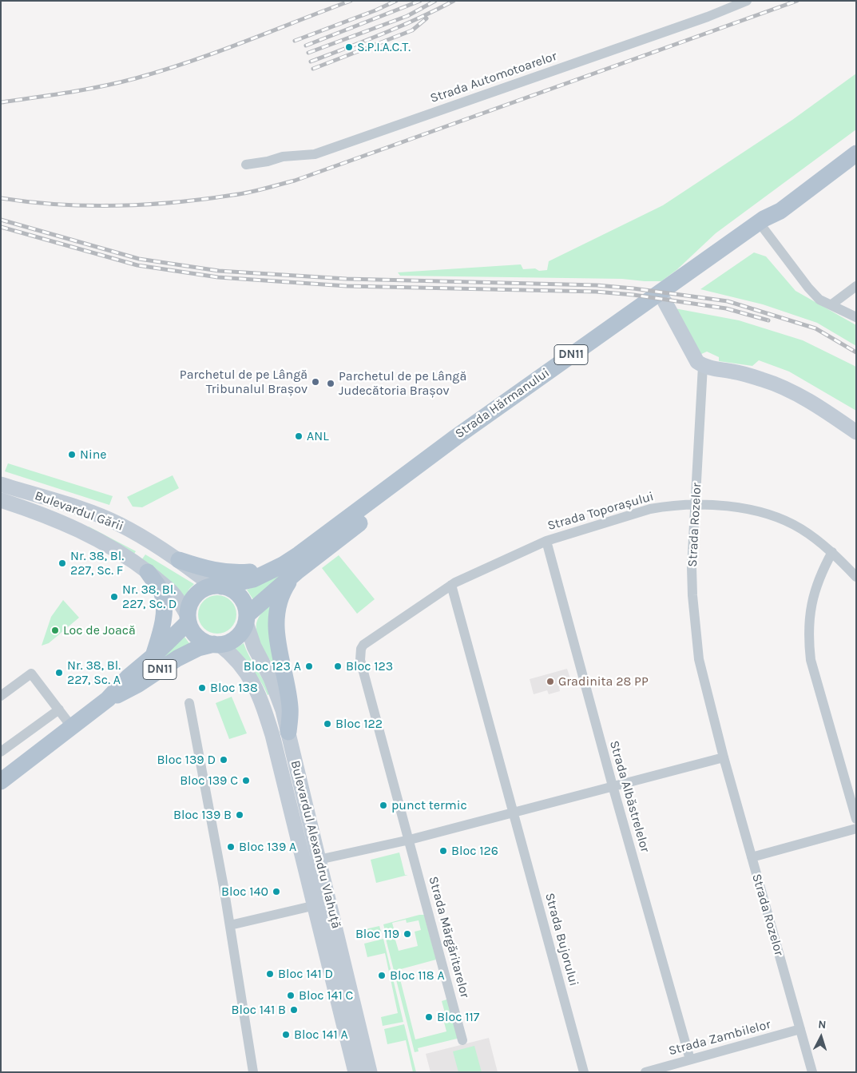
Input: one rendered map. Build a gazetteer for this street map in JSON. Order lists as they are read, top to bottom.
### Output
{
  "streets": {
    "main road": [
      "DN11",
      "Strada Hărmanului",
      "Bulevardul Gării",
      "Bulevardul Alexandru Vlahuță"
    ],
    "street": [
      "Strada Automotoarelor",
      "Strada Toporașului",
      "Strada Rozelor",
      "Strada Albăstrelelor",
      "Strada Mărgăritarelor",
      "Strada Bujorului",
      "Strada Zambilelor"
    ]
  },
  "crossings": [
    ["DN11", "Strada Hărmanului"],
    ["DN11", "Bulevardul Gării"],
    ["DN11", "Bulevardul Alexandru Vlahuță"],
    ["Strada Hărmanului", "Bulevardul Gării"],
    ["Strada Hărmanului", "Bulevardul Alexandru Vlahuță"],
    ["Bulevardul Gării", "Bulevardul Alexandru Vlahuță"],
    ["Strada Toporașului", "Strada Rozelor"],
    ["Strada Toporașului", "Strada Albăstrelelor"],
    ["Strada Toporașului", "Strada Mărgăritarelor"],
    ["Strada Toporașului", "Strada Bujorului"],
    ["Strada Rozelor", "Strada Zambilelor"],
    ["Strada Albăstrelelor", "Strada Zambilelor"]
  ],
  "places": [
    "S.P.I.A.C.T.",
    "Parchetul de pe Lângă Tribunalul Brașov",
    "Parchetul de pe Lângă Judecătoria Brașov",
    "ANL",
    "Nine",
    "Nr. 38, Bl. 227, Sc. F",
    "Nr. 38, Bl. 227, Sc. D",
    "Loc de Joacă",
    "Bloc 123 A",
    "Bloc 123",
    "Nr. 38, Bl. 227, Sc. A",
    "Gradinita 28 PP",
    "Bloc 138",
    "Bloc 122",
    "Bloc 139 D",
    "Bloc 139 C",
    "punct termic",
    "Bloc 139 B",
    "Bloc 139 A",
    "Bloc 126",
    "Bloc 140",
    "Bloc 119",
    "Bloc 141 D",
    "Bloc 118 A",
    "Bloc 141 C",
    "Bloc 141 B",
    "Bloc 117",
    "Bloc 141 A"
  ],
  "north": "top"
}
